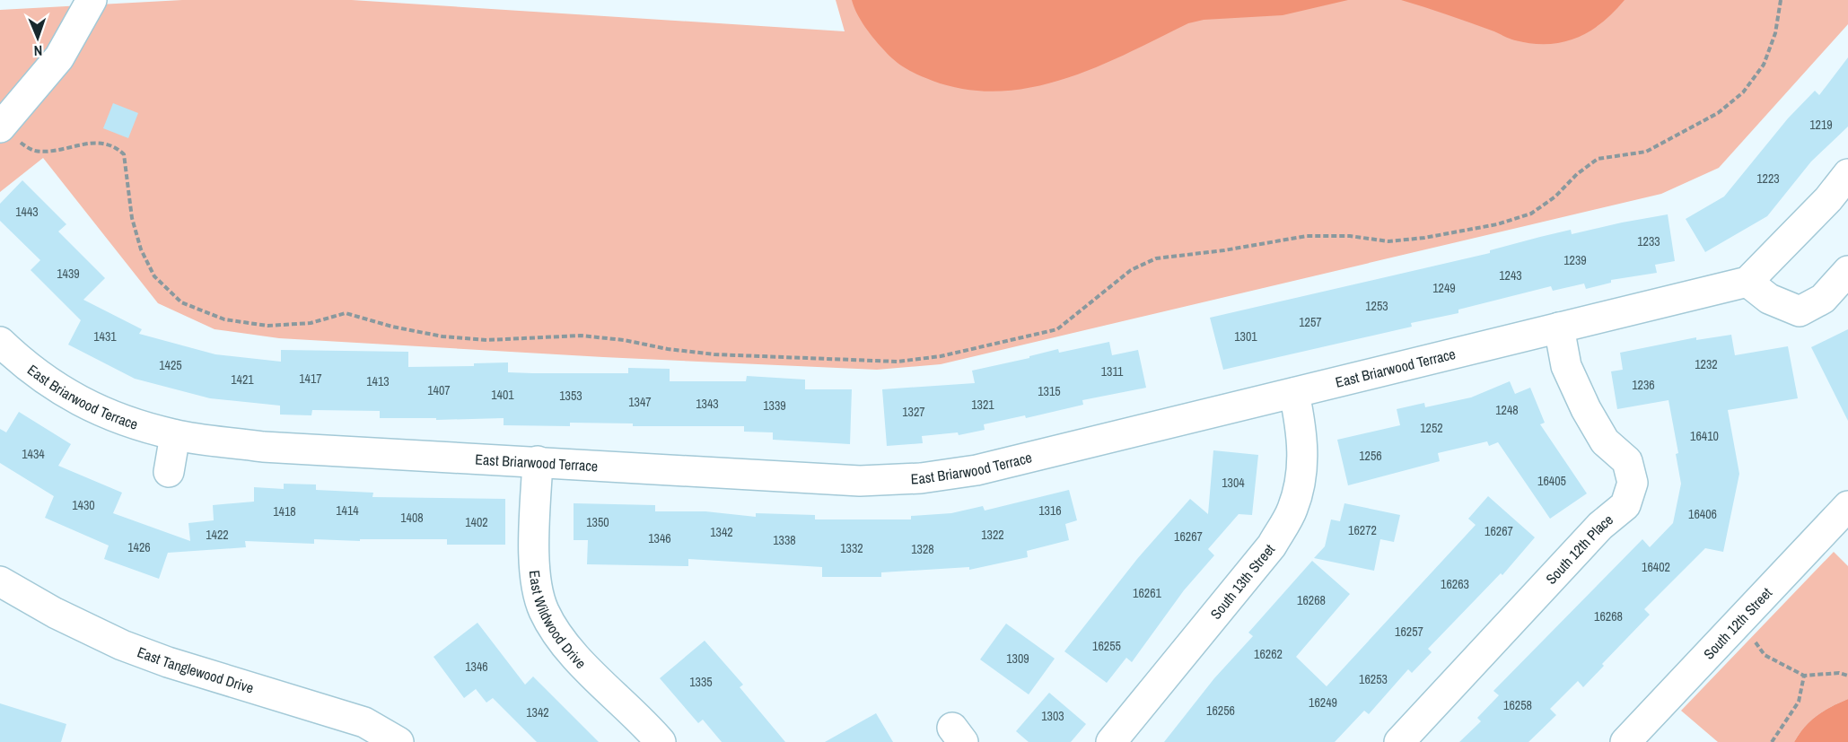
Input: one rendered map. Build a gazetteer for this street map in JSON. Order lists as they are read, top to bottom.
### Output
{
  "streets": {
    "street": [
      "East Briarwood Terrace",
      "South 12th Place",
      "South 13th Street",
      "East Wildwood Drive",
      "South 12th Street",
      "East Tanglewood Drive"
    ]
  },
  "crossings": [
    ["East Briarwood Terrace", "South 12th Place"],
    ["East Briarwood Terrace", "South 13th Street"],
    ["East Briarwood Terrace", "East Wildwood Drive"]
  ],
  "house_numbers": [
    "1219",
    "1223",
    "1443",
    "1233",
    "1239",
    "1439",
    "1243",
    "1249",
    "1253",
    "1257",
    "1431",
    "1301",
    "1232",
    "1425",
    "1311",
    "1417",
    "1421",
    "1413",
    "1236",
    "1407",
    "1315",
    "1401",
    "1353",
    "1347",
    "1343",
    "1321",
    "1339",
    "1248",
    "1327",
    "1252",
    "16410",
    "1434",
    "1256",
    "16405",
    "1304",
    "1430",
    "1414",
    "1316",
    "1418",
    "16406",
    "1408",
    "1402",
    "1350",
    "16272",
    "16267",
    "1342",
    "1422",
    "1322",
    "16267",
    "1346",
    "1338",
    "1426",
    "1332",
    "1328",
    "16402",
    "16263",
    "16261",
    "16268",
    "16268",
    "16257",
    "16255",
    "16262",
    "1309",
    "1346",
    "16253",
    "1335",
    "16249",
    "16258",
    "16256",
    "1342",
    "1303"
  ],
  "north": "bottom"
}
